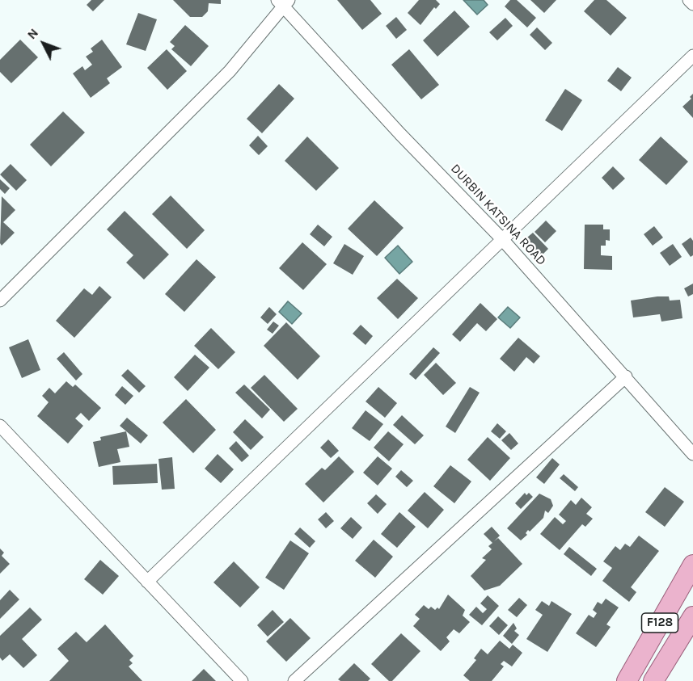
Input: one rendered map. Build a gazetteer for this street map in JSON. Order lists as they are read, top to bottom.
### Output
{
  "streets": {
    "main road": ["F128"],
    "street": ["DURBIN KATSINA ROAD"]
  },
  "north": "top left"
}
